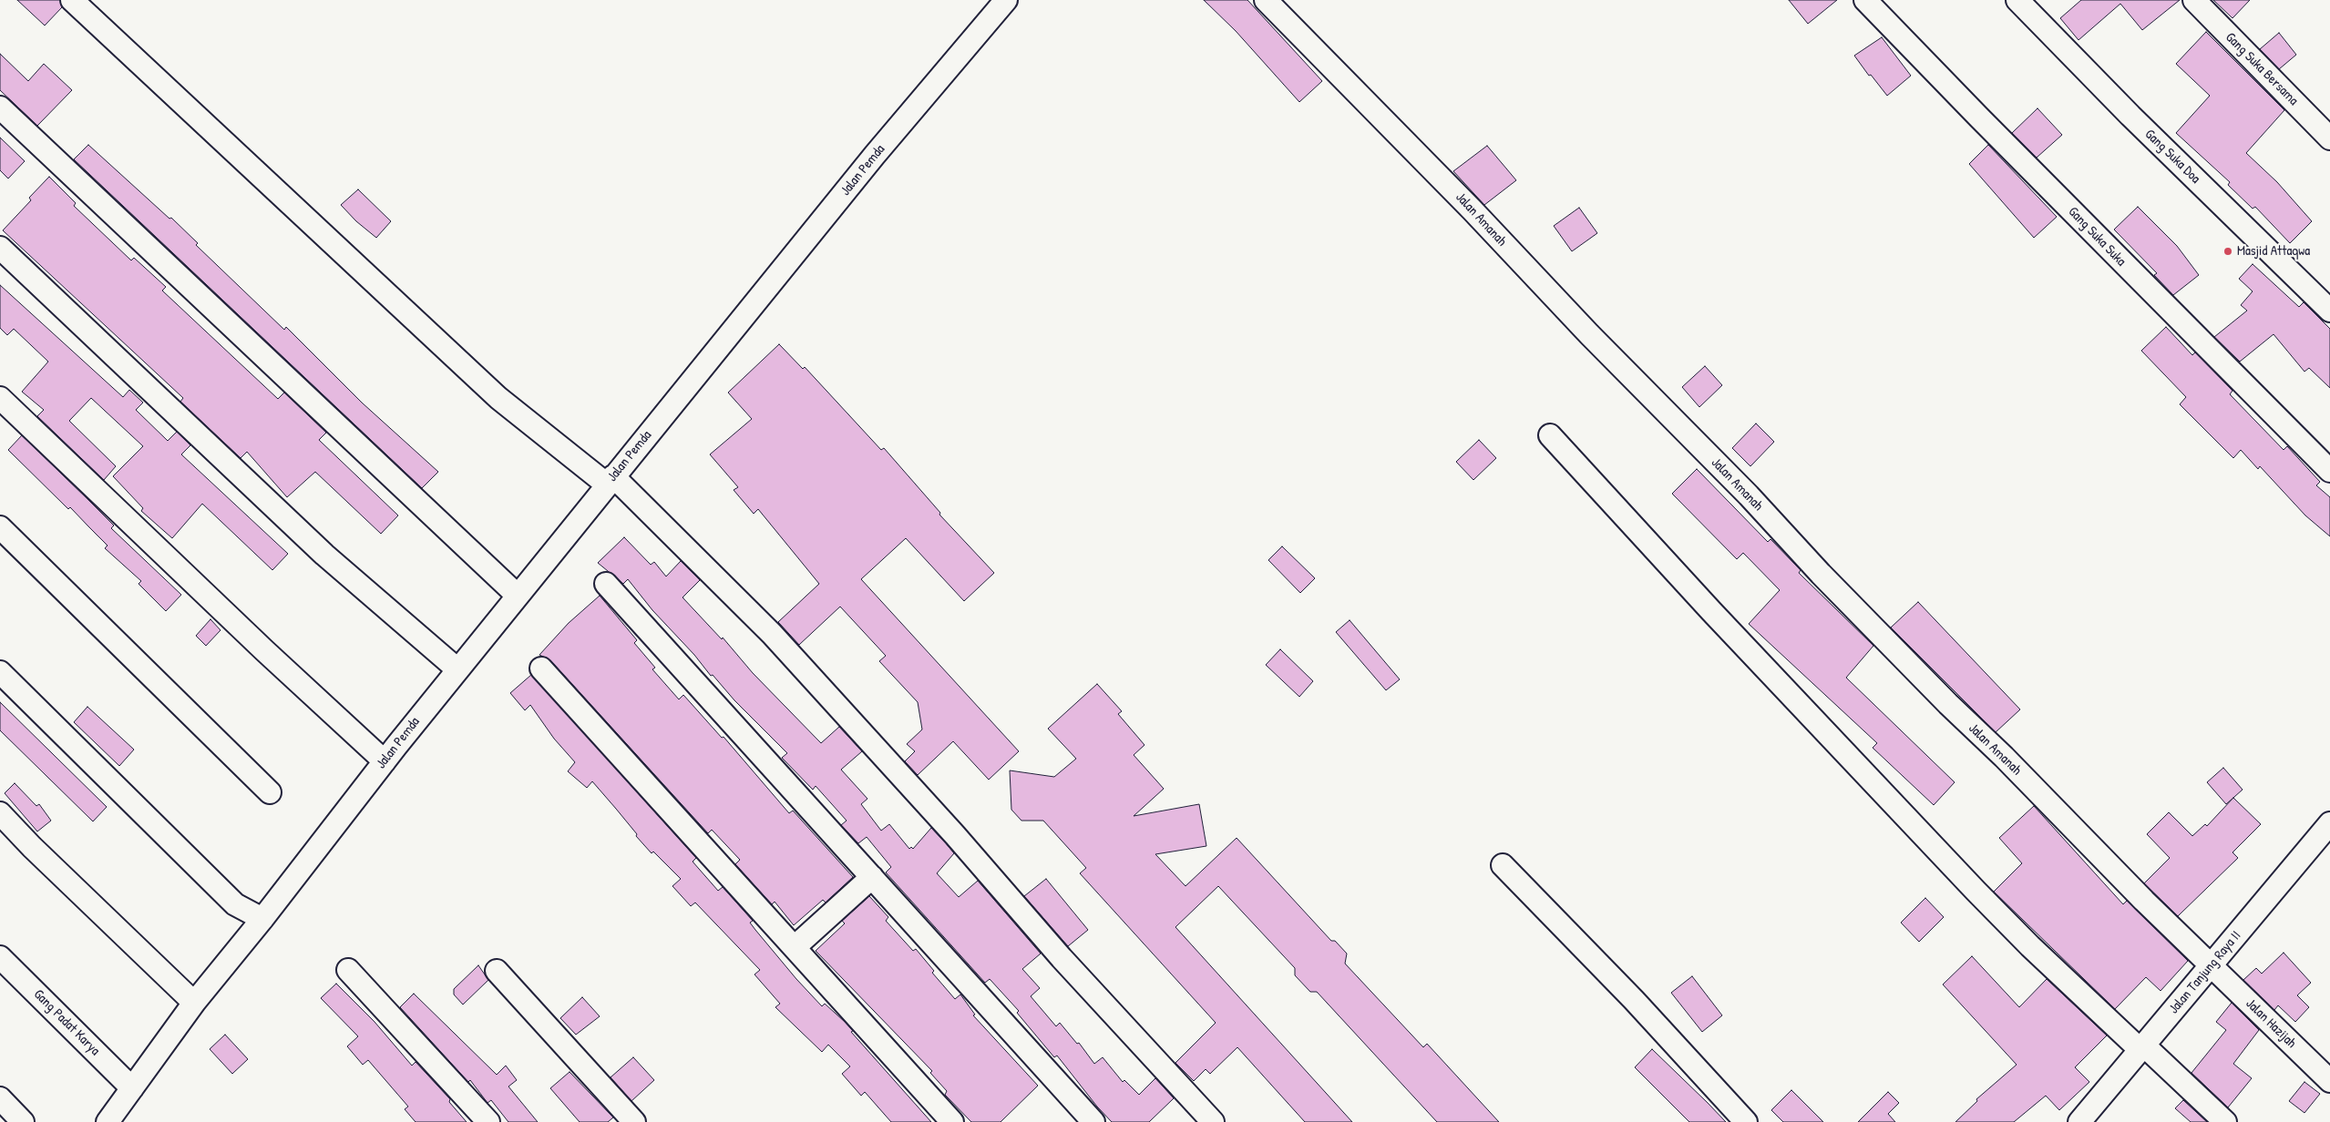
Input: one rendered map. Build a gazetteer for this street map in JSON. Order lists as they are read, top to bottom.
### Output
{
  "streets": {
    "street": [
      "Gang Suka Bersama",
      "Gang Suka Doa",
      "Jalan Pemda",
      "Jalan Amanah",
      "Gang Suka Suka",
      "Jalan Tanjung Raya II",
      "Gang Padat Karya",
      "Jalan Hazijah"
    ]
  },
  "crossings": [
    ["Jalan Pemda", "Gang Padat Karya"],
    ["Jalan Amanah", "Jalan Tanjung Raya II"],
    ["Jalan Amanah", "Jalan Hazijah"],
    ["Jalan Tanjung Raya II", "Jalan Hazijah"]
  ],
  "places": ["Masjid Attaqwa"]
}
